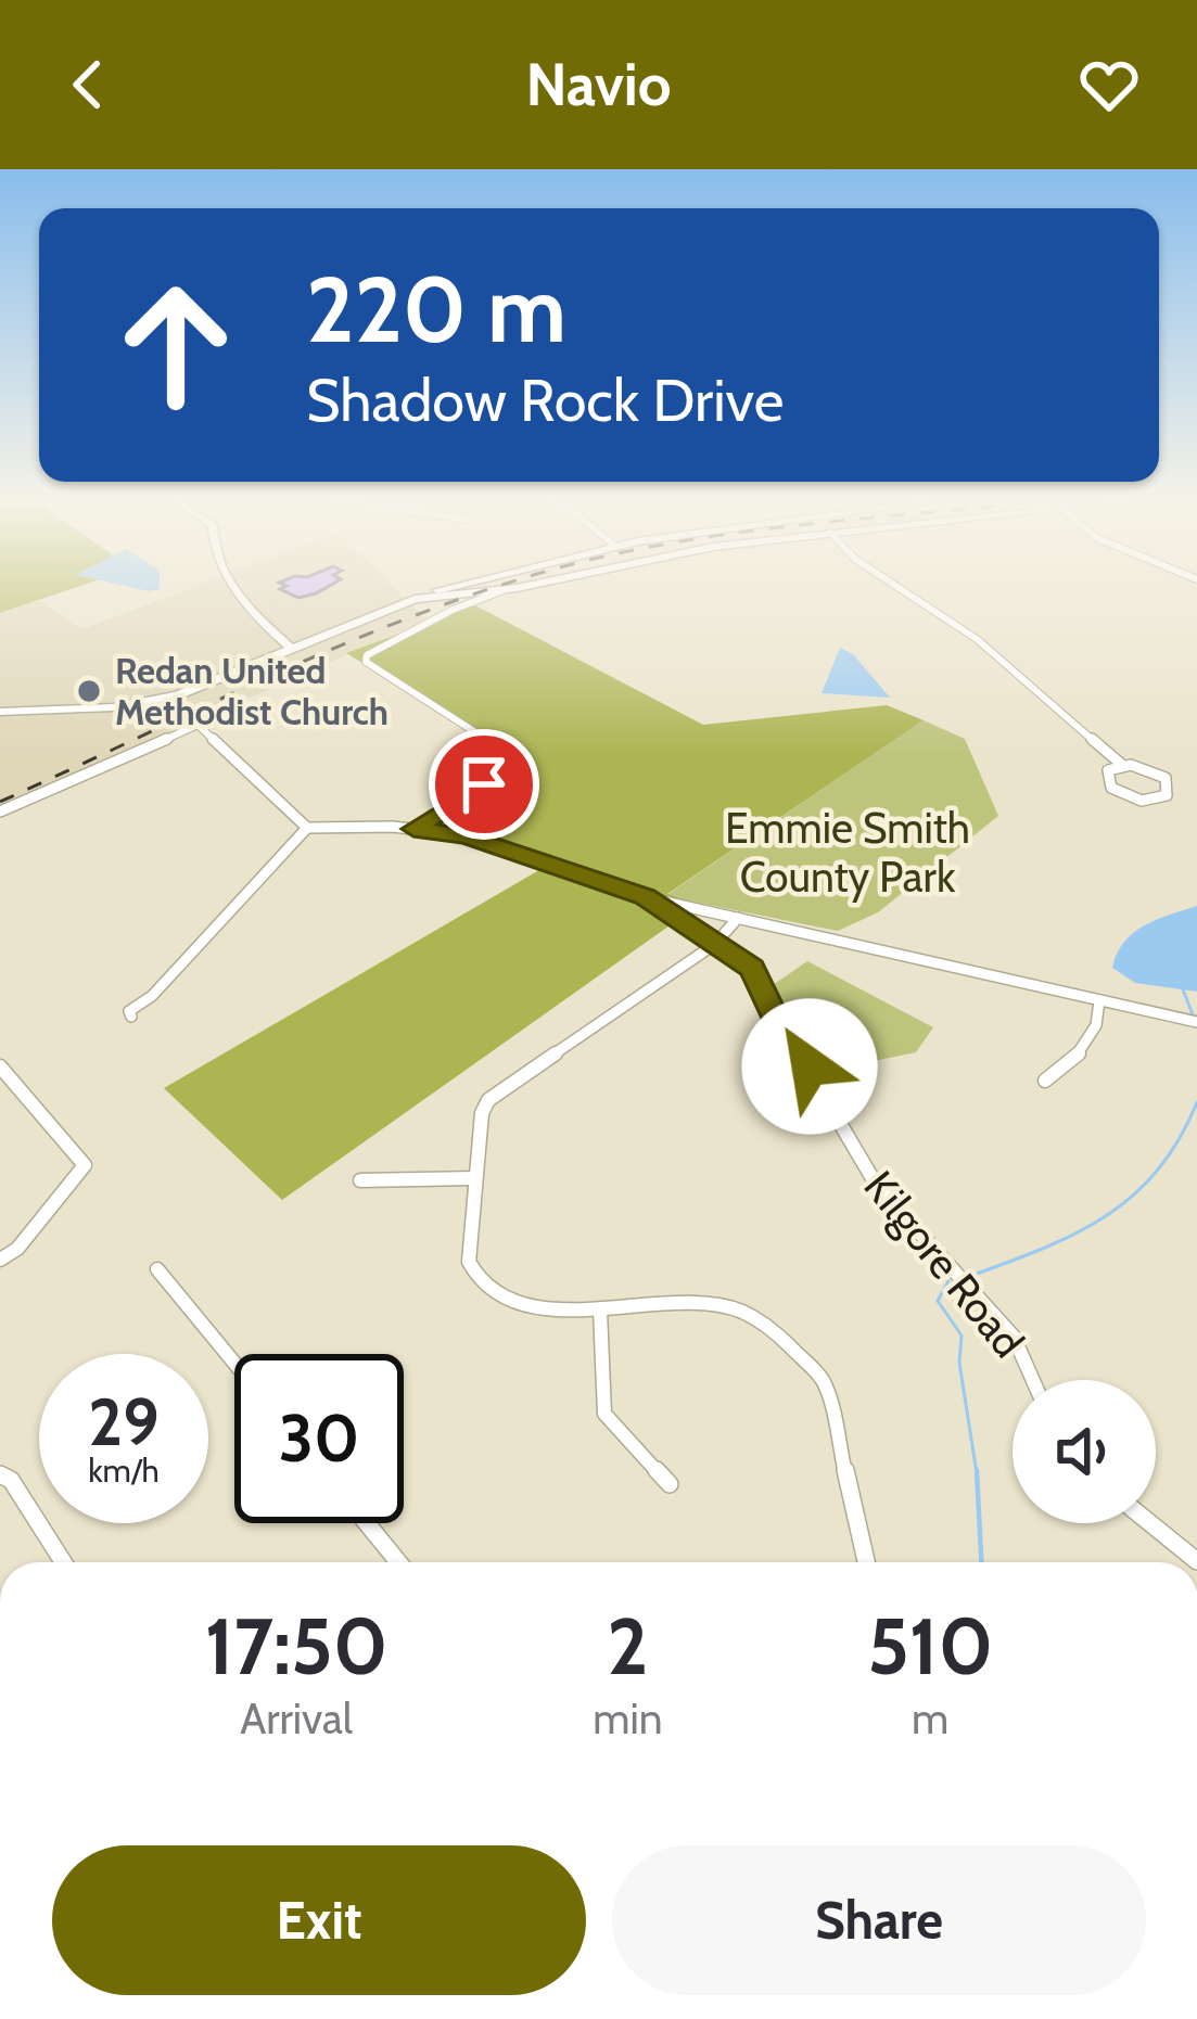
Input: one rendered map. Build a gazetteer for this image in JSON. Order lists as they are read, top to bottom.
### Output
{
  "streets": {
    "street": ["Kilgore Road"]
  },
  "parks": ["Emmie Smith County Park"],
  "places": ["Redan United Methodist Church"],
  "page": {
    "header": "Navio",
    "turn": ["220 m", "Shadow Rock Drive"],
    "speed": "29 km/h",
    "limit": "30",
    "eta": [
      "17:50",
      "Arrival",
      "2",
      "min",
      "510",
      "m"
    ],
    "buttons": ["Exit", "Share"]
  }
}
